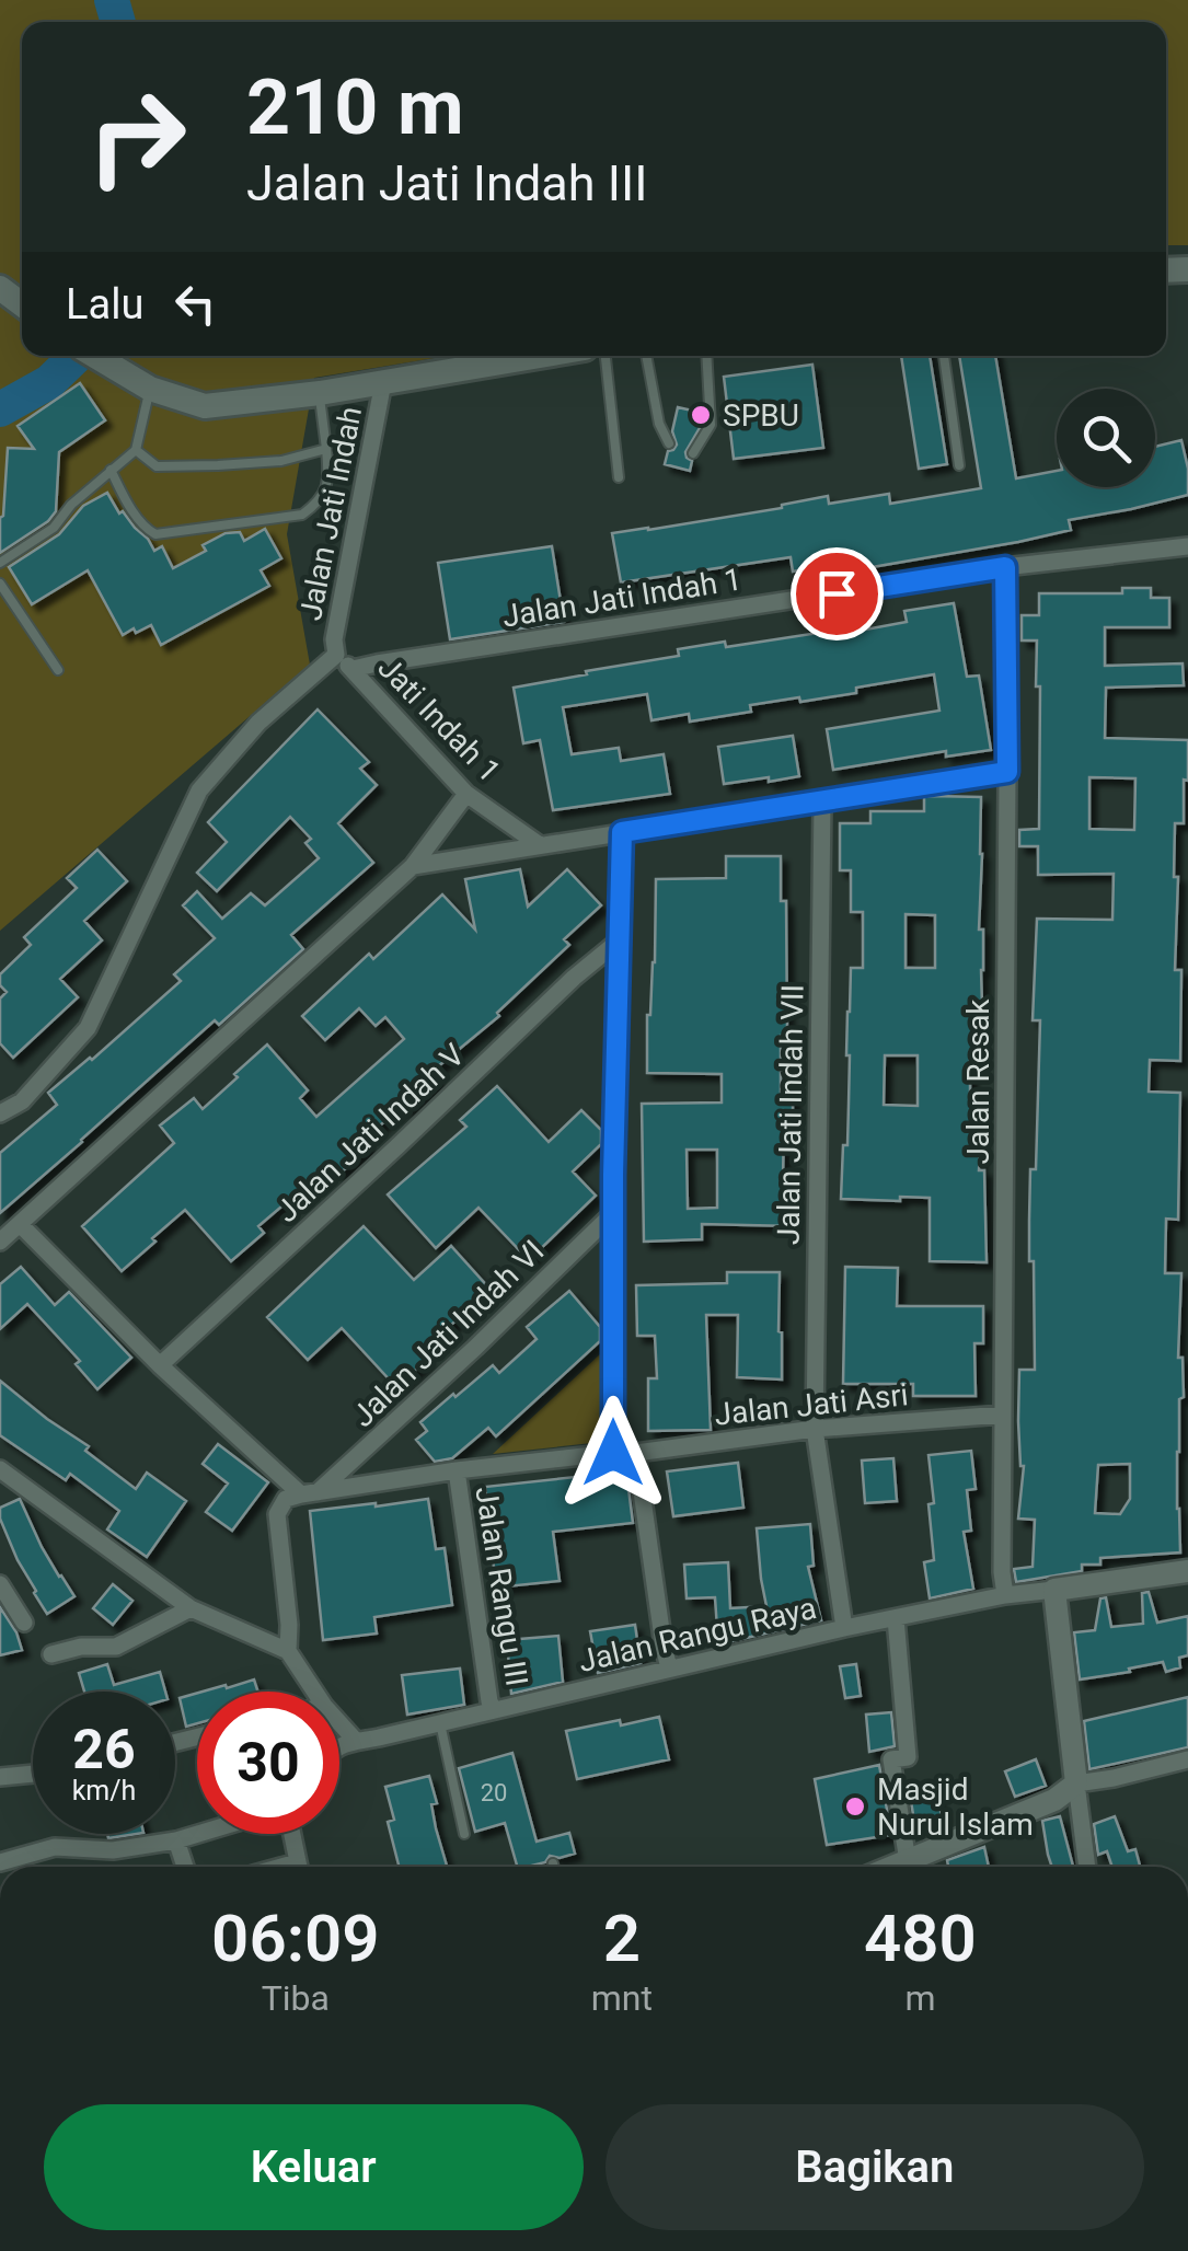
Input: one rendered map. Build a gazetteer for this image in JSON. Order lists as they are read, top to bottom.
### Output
{
  "streets": {
    "street": [
      "Jalan Jati Indah",
      "Jalan Jati Indah 1",
      "Jati Indah 1",
      "Jalan Resak",
      "Jalan Jati Indah VII",
      "Jalan Jati Indah V",
      "Jalan Jati Indah VI",
      "Jalan Jati Asri",
      "Jalan Rangu III",
      "Jalan Rangu Raya"
    ]
  },
  "crossings": [
    ["Jalan Jati Indah", "Jati Indah 1"],
    ["Jalan Jati Indah 1", "Jati Indah 1"],
    ["Jalan Jati Indah 1", "Jalan Resak"],
    ["Jalan Resak", "Jalan Jati Asri"],
    ["Jalan Resak", "Jalan Rangu Raya"],
    ["Jalan Jati Indah VII", "Jalan Jati Asri"],
    ["Jalan Jati Indah VII", "Jalan Rangu Raya"],
    ["Jalan Jati Indah VI", "Jalan Jati Asri"],
    ["Jalan Jati Asri", "Jalan Rangu III"],
    ["Jalan Rangu III", "Jalan Rangu Raya"]
  ],
  "places": ["SPBU", "Masjid Nurul Islam"],
  "house_numbers": ["20"],
  "page": {
    "turn": ["210 m", "Jalan Jati Indah III"],
    "then": "Lalu",
    "speed": "26 km/h",
    "limit": "30",
    "eta": [
      "06:09",
      "Tiba",
      "2",
      "mnt",
      "480",
      "m"
    ],
    "buttons": ["Keluar", "Bagikan"]
  }
}
